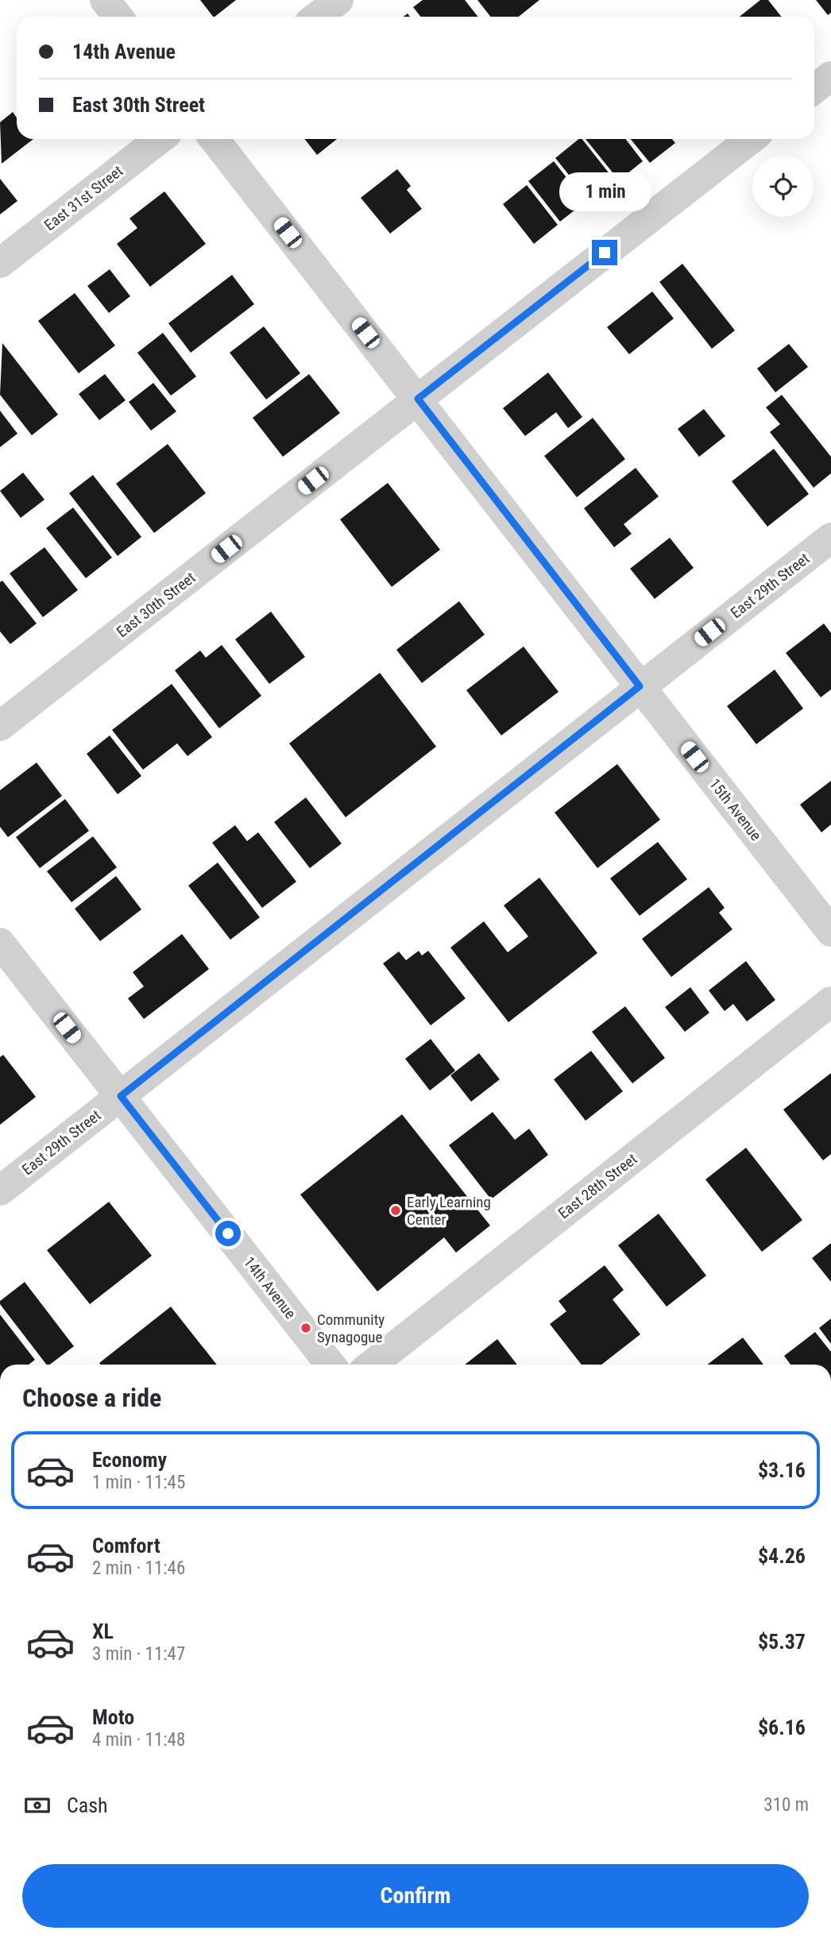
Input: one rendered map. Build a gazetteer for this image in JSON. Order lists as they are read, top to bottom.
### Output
{
  "streets": {
    "street": [
      "East 31st Street",
      "East 29th Street",
      "East 30th Street",
      "15th Avenue",
      "East 28th Street",
      "14th Avenue"
    ]
  },
  "crossings": [
    ["East 29th Street", "15th Avenue"],
    ["East 29th Street", "14th Avenue"],
    ["East 30th Street", "15th Avenue"]
  ],
  "places": ["Early Learning Center", "Community Synagogue"],
  "page": {
    "banner": ["14th Avenue", "East 30th Street"],
    "bubble": "1 min",
    "heading": "Choose a ride",
    "list": [
      {
        "name": "Economy",
        "note": "1 min · 11:45",
        "value": "$3.16"
      },
      {
        "name": "Comfort",
        "note": "2 min · 11:46",
        "value": "$4.26"
      },
      {
        "name": "XL",
        "note": "3 min · 11:47",
        "value": "$5.37"
      },
      {
        "name": "Moto",
        "note": "4 min · 11:48",
        "value": "$6.16"
      }
    ],
    "pay": ["Cash", "310 m"],
    "buttons": "Confirm"
  }
}
